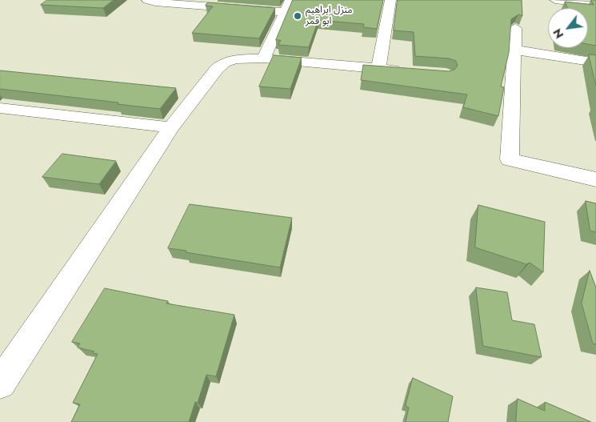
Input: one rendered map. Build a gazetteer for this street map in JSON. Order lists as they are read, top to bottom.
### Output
{
  "places": ["منزل ابراهيم ابو قمر"],
  "north": "bottom left"
}
